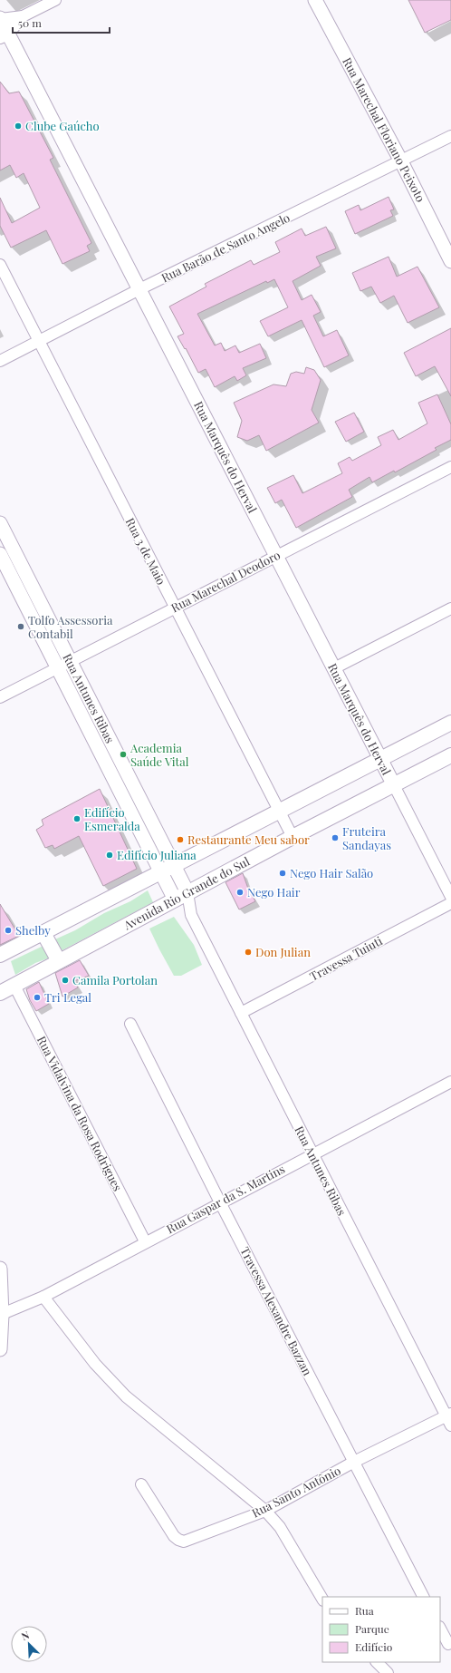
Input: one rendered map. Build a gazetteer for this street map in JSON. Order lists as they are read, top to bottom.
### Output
{
  "streets": {
    "main road": ["Avenida Rio Grande do Sul"],
    "street": [
      "Rua Marechal Floriano Peixoto",
      "Rua Barão de Santo Angelo",
      "Rua Marquês do Herval",
      "Rua 3 de Maio",
      "Rua Marechal Deodoro",
      "Rua Antunes Ribas",
      "Travessa Tuiuti",
      "Rua Vidalvina da Rosa Rodrigues",
      "Rua Gaspar da S. Martins",
      "Travessa Alexandre Bazzan",
      "Rua Santo Antônio"
    ]
  },
  "crossings": [
    ["Rua Marechal Floriano Peixoto", "Rua Barão de Santo Angelo"],
    ["Rua Barão de Santo Angelo", "Rua Marquês do Herval"],
    ["Rua Barão de Santo Angelo", "Rua 3 de Maio"],
    ["Rua Marquês do Herval", "Rua Marechal Deodoro"],
    ["Rua Marquês do Herval", "Avenida Rio Grande do Sul"],
    ["Rua 3 de Maio", "Rua Marechal Deodoro"],
    ["Rua 3 de Maio", "Avenida Rio Grande do Sul"],
    ["Rua Marechal Deodoro", "Rua Antunes Ribas"],
    ["Rua Antunes Ribas", "Avenida Rio Grande do Sul"],
    ["Rua Antunes Ribas", "Travessa Tuiuti"],
    ["Rua Antunes Ribas", "Rua Gaspar da S. Martins"],
    ["Rua Antunes Ribas", "Rua Santo Antônio"],
    ["Avenida Rio Grande do Sul", "Rua Vidalvina da Rosa Rodrigues"],
    ["Rua Vidalvina da Rosa Rodrigues", "Rua Gaspar da S. Martins"],
    ["Rua Gaspar da S. Martins", "Travessa Alexandre Bazzan"],
    ["Travessa Alexandre Bazzan", "Rua Santo Antônio"]
  ],
  "places": [
    "Clube Gaúcho",
    "Tolfo Assessoria Contabil",
    "Academia Saúde Vital",
    "Edifício Esmeralda",
    "Fruteira Sandayas",
    "Restaurante Meu sabor",
    "Edifício Juliana",
    "Nego Hair Salão",
    "Nego Hair",
    "Shelby",
    "Don Julian",
    "Camila Portolan",
    "Tri Legal"
  ],
  "legend": ["Rua", "Parque", "Edifício"],
  "scale_bar": "50 m",
  "north": "top left"
}
